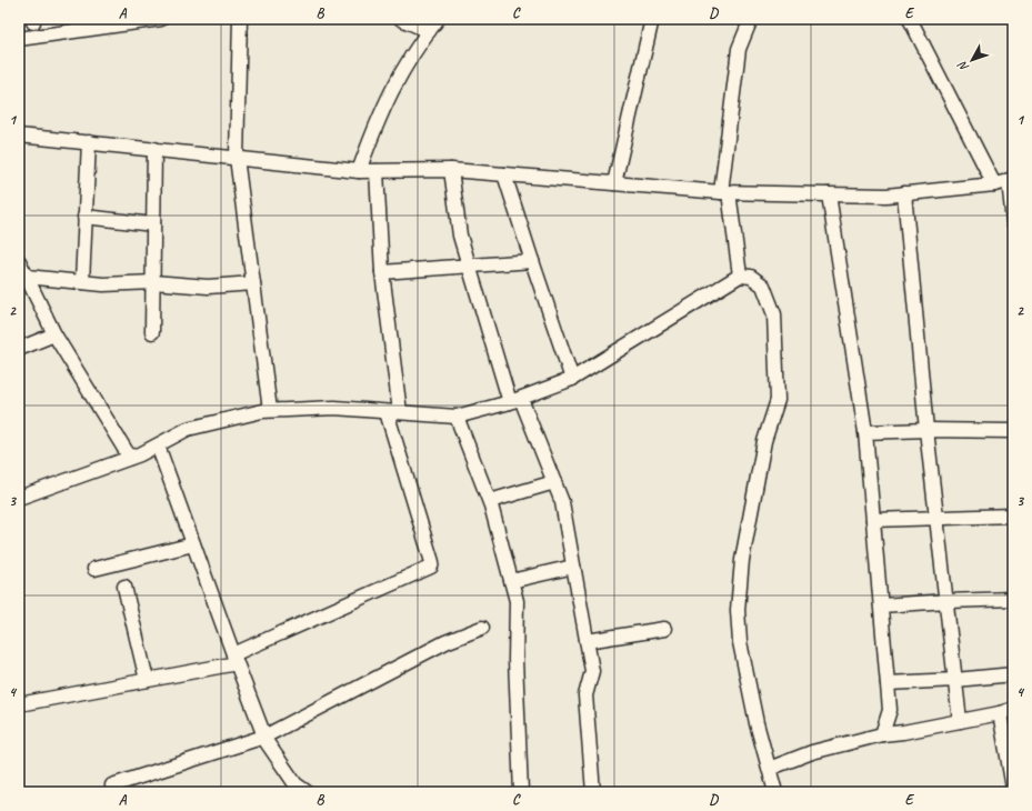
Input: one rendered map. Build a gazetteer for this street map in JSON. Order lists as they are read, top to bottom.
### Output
{
  "north": "bottom left",
  "grid": {
    "columns": [
      "A",
      "B",
      "C",
      "D",
      "E"
    ],
    "rows": [
      "1",
      "2",
      "3",
      "4"
    ]
  }
}
